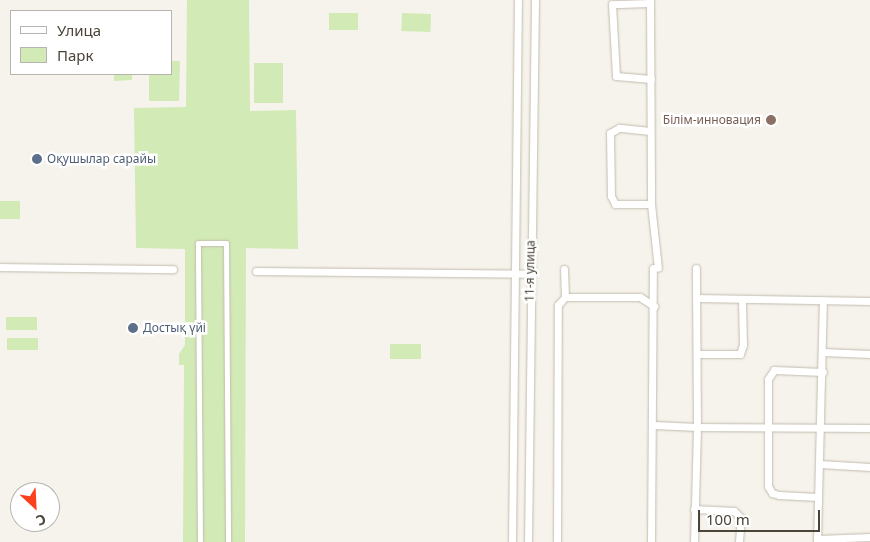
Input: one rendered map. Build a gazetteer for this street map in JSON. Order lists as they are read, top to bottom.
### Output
{
  "streets": {
    "street": ["11-я улица"]
  },
  "places": ["Білім-инновация", "Оқушылар сарайы", "Достық үйі"],
  "legend": ["Улица", "Парк"],
  "scale_bar": "100 m",
  "north": "bottom right"
}
